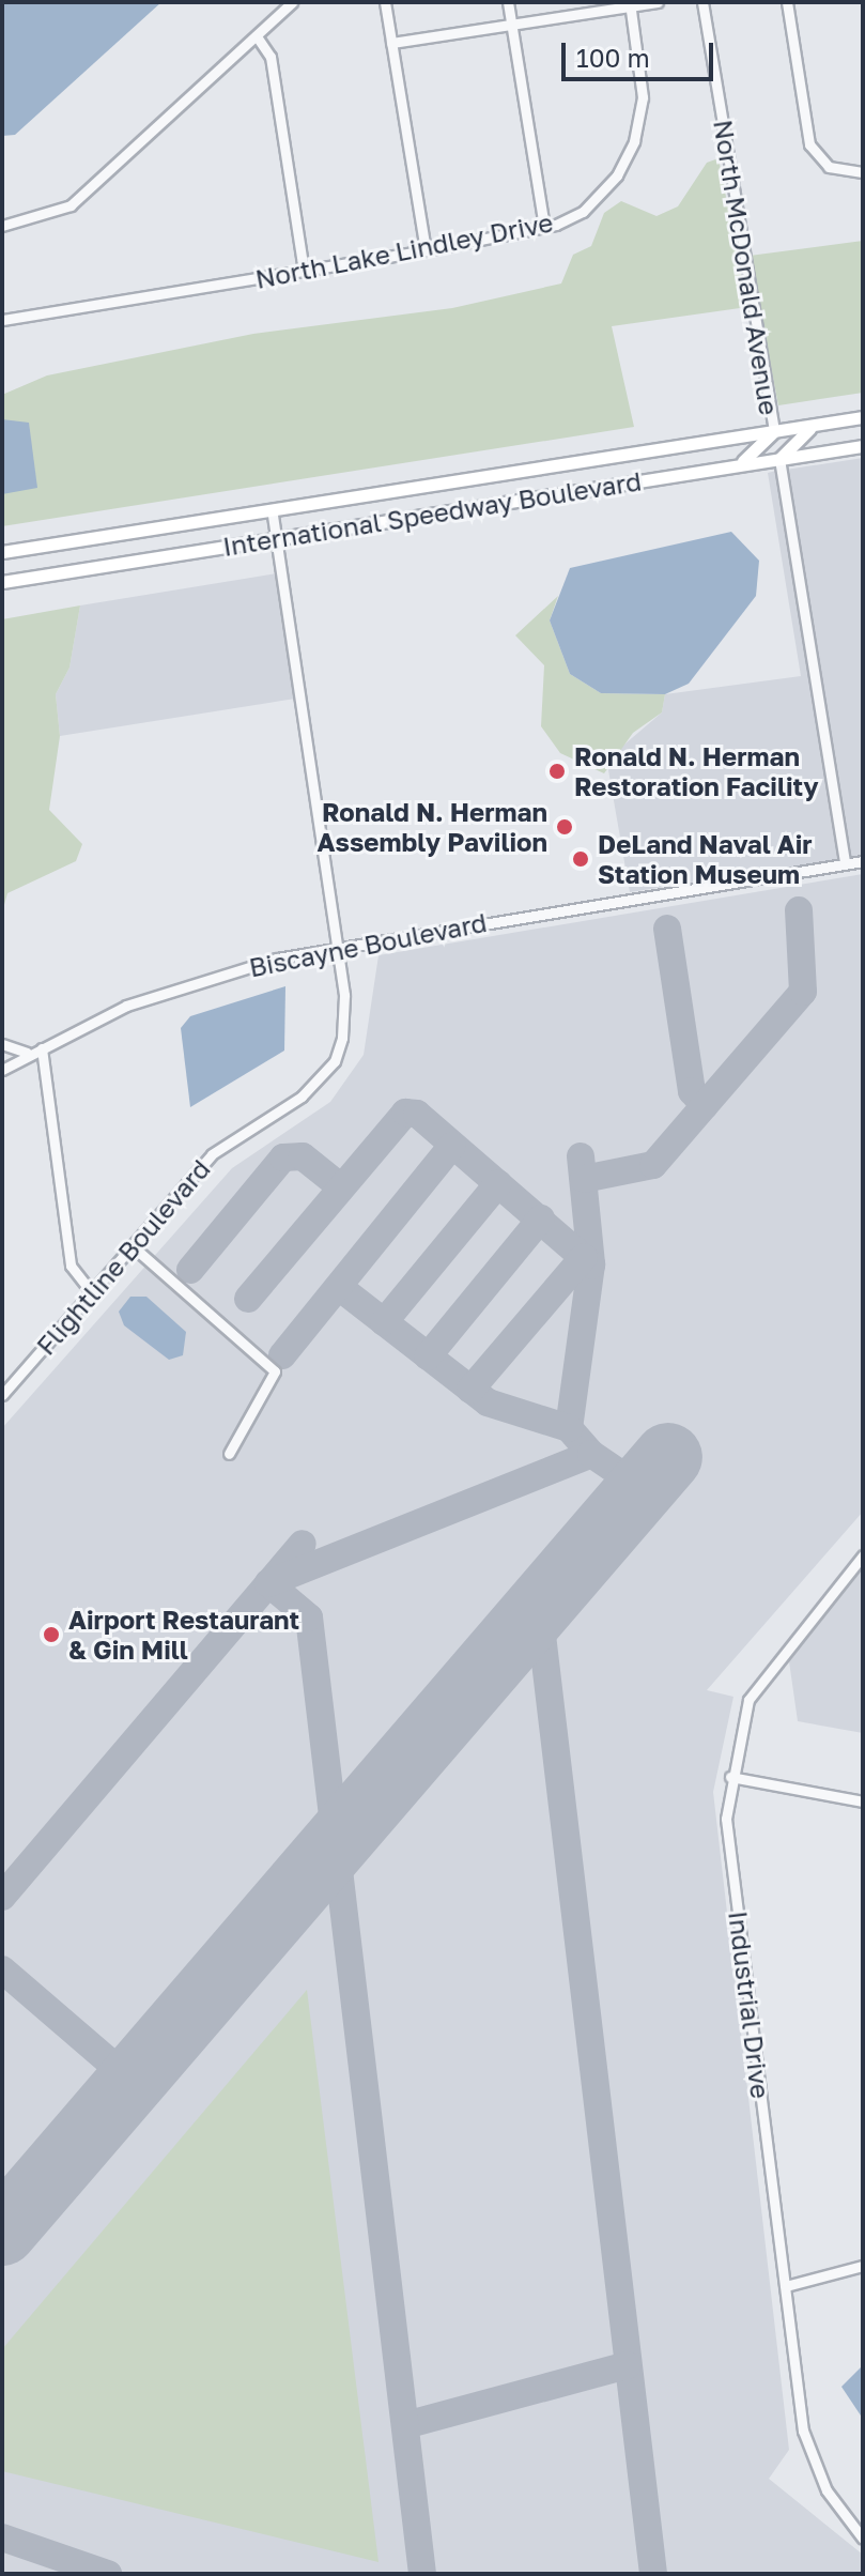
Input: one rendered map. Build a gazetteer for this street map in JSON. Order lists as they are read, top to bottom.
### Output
{
  "streets": {
    "main road": ["International Speedway Boulevard"],
    "street": [
      "North Lake Lindley Drive",
      "North McDonald Avenue",
      "Biscayne Boulevard",
      "Flightline Boulevard",
      "Industrial Drive"
    ]
  },
  "crossings": [
    ["North McDonald Avenue", "International Speedway Boulevard"],
    ["International Speedway Boulevard", "Flightline Boulevard"],
    ["Biscayne Boulevard", "Flightline Boulevard"]
  ],
  "places": [
    "Ronald N. Herman Restoration Facility",
    "Ronald N. Herman Assembly Pavilion",
    "DeLand Naval Air Station Museum",
    "Airport Restaurant & Gin Mill"
  ],
  "scale_bar": "100 m"
}
